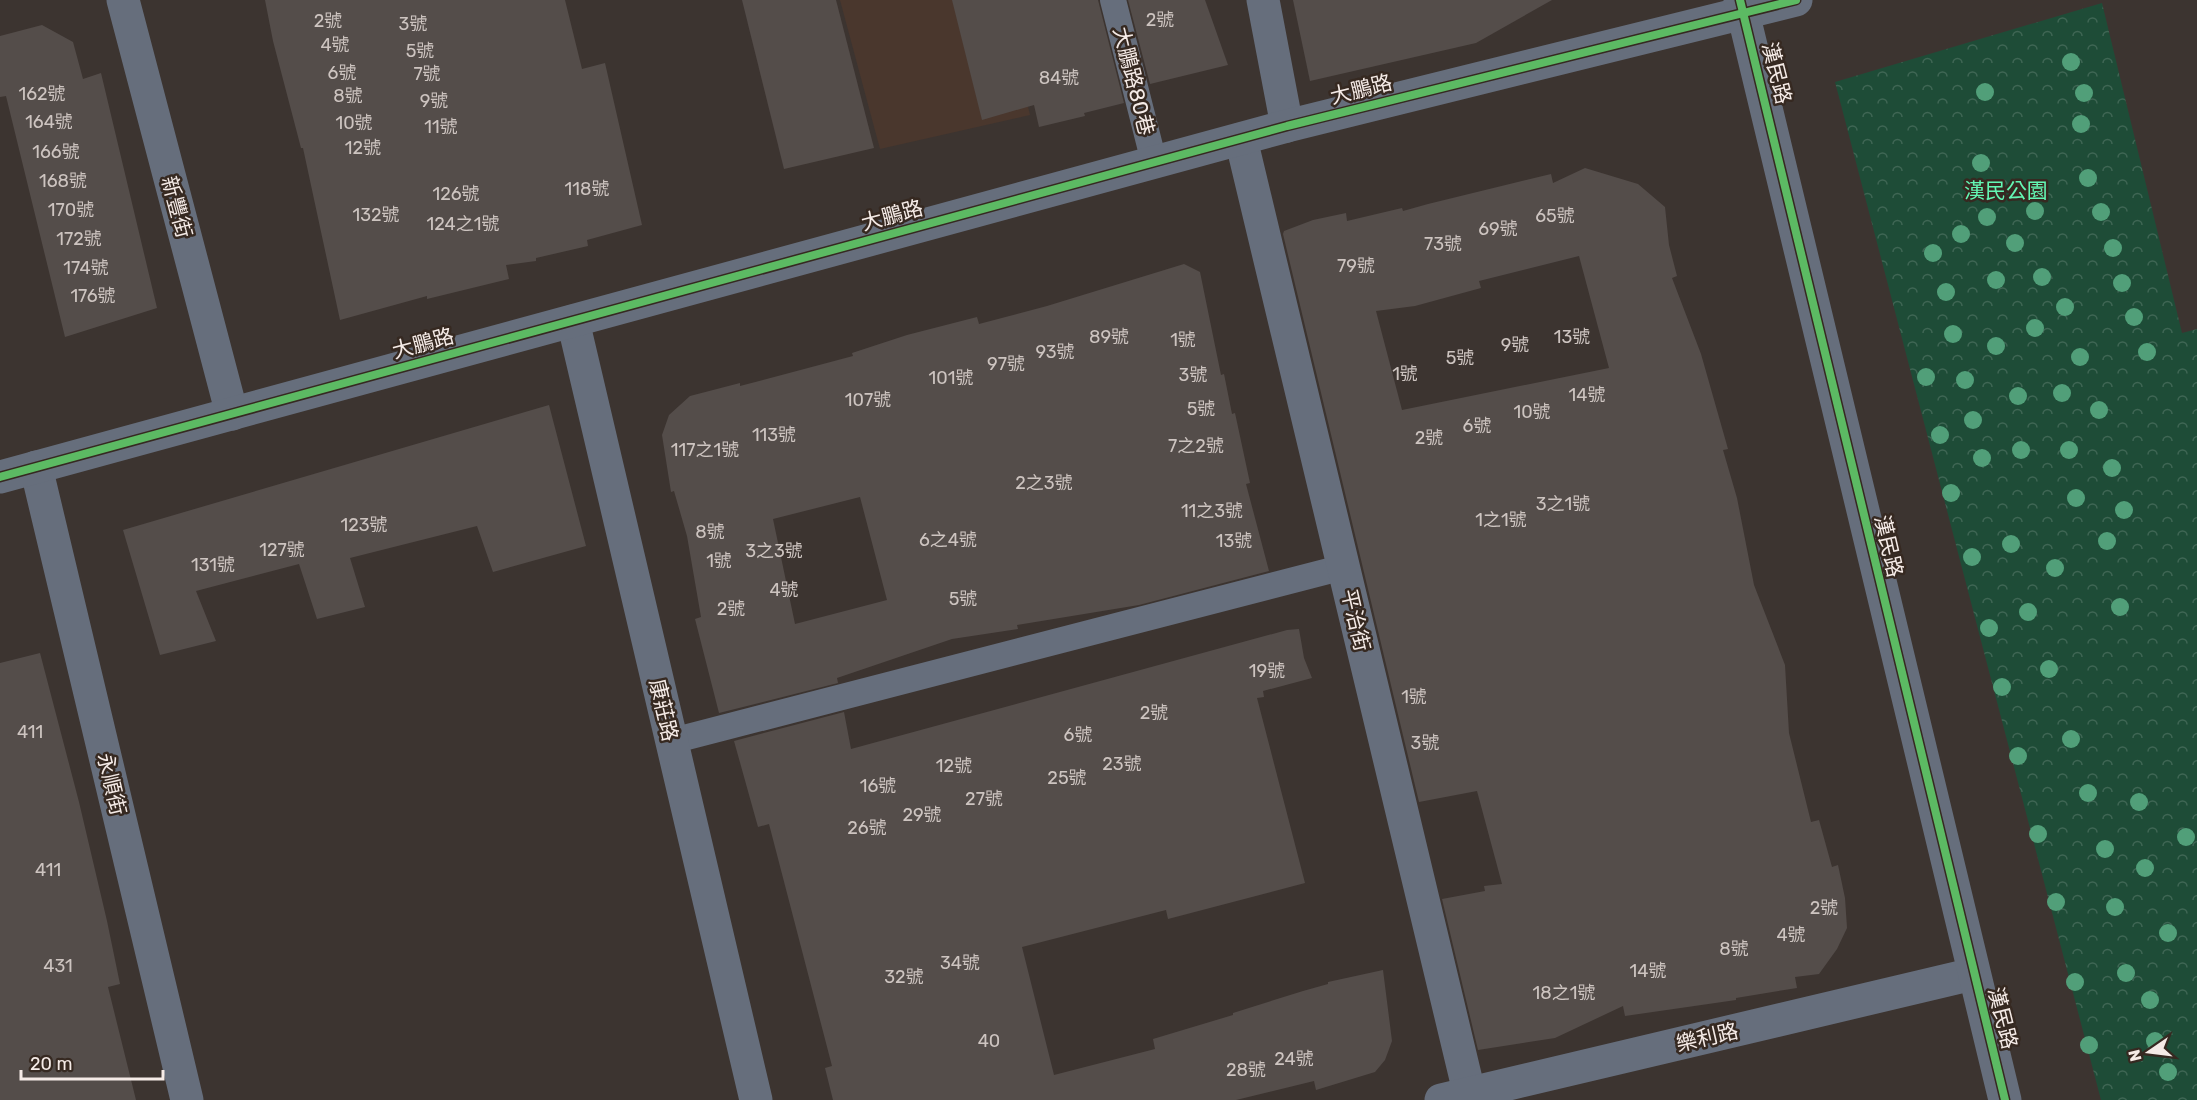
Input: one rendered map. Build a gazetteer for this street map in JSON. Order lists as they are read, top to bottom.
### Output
{
  "streets": {
    "street": [
      "漢民路",
      "大鵬路",
      "新豐街",
      "平治街",
      "康莊路",
      "永順街",
      "樂利路"
    ],
    "lane": ["大鵬路80巷"]
  },
  "crossings": [
    ["漢民路", "大鵬路"],
    ["漢民路", "樂利路"],
    ["大鵬路80巷", "大鵬路"],
    ["大鵬路", "新豐街"],
    ["大鵬路", "平治街"],
    ["大鵬路", "康莊路"],
    ["大鵬路", "永順街"],
    ["平治街", "樂利路"]
  ],
  "parks": ["漢民公園"],
  "house_numbers": [
    "2號",
    "2號",
    "3號",
    "4號",
    "5號",
    "6號",
    "7號",
    "84號",
    "162號",
    "8號",
    "9號",
    "164號",
    "10號",
    "11號",
    "12號",
    "166號",
    "168號",
    "118號",
    "126號",
    "170號",
    "132號",
    "65號",
    "124之1號",
    "69號",
    "172號",
    "73號",
    "79號",
    "174號",
    "176號",
    "89號",
    "13號",
    "1號",
    "9號",
    "93號",
    "5號",
    "97號",
    "1號",
    "3號",
    "101號",
    "14號",
    "107號",
    "5號",
    "10號",
    "6號",
    "113號",
    "2號",
    "7之2號",
    "117之1號",
    "2之3號",
    "3之1號",
    "11之3號",
    "1之1號",
    "123號",
    "8號",
    "6之4號",
    "13號",
    "127號",
    "3之3號",
    "1號",
    "131號",
    "4號",
    "5號",
    "2號",
    "19號",
    "1號",
    "2號",
    "411",
    "6號",
    "3號",
    "23號",
    "12號",
    "25號",
    "16號",
    "27號",
    "29號",
    "26號",
    "411",
    "2號",
    "4號",
    "8號",
    "34號",
    "431",
    "14號",
    "32號",
    "18之1號",
    "40",
    "24號",
    "28號"
  ],
  "scale_bar": "20 m",
  "north": "left"
}
